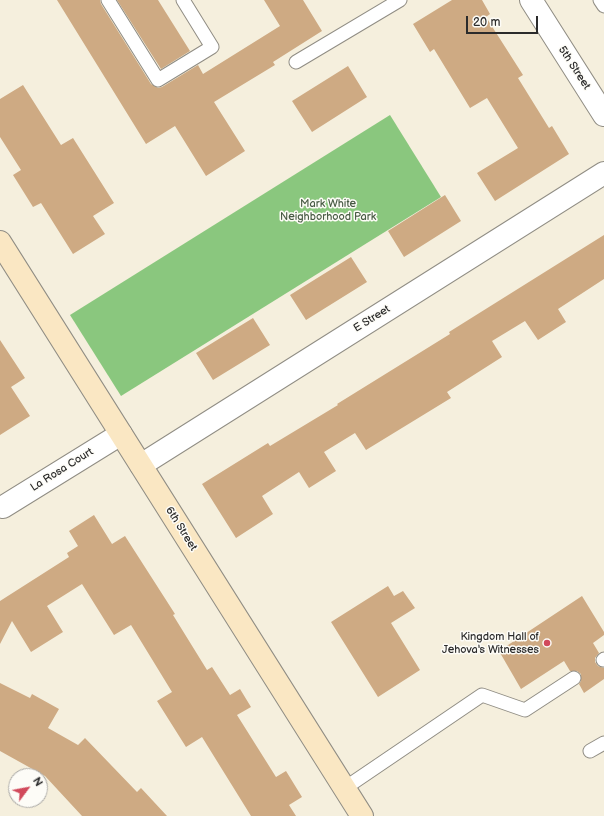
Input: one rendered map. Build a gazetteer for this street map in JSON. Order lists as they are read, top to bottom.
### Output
{
  "streets": {
    "street": [
      "5th Street",
      "E Street",
      "La Rosa Court",
      "6th Street"
    ]
  },
  "crossings": [
    ["E Street", "6th Street"],
    ["La Rosa Court", "6th Street"]
  ],
  "parks": ["Mark White Neighborhood Park"],
  "places": ["Kingdom Hall of Jehova's Witnesses"],
  "scale_bar": "20 m",
  "north": "top right"
}
